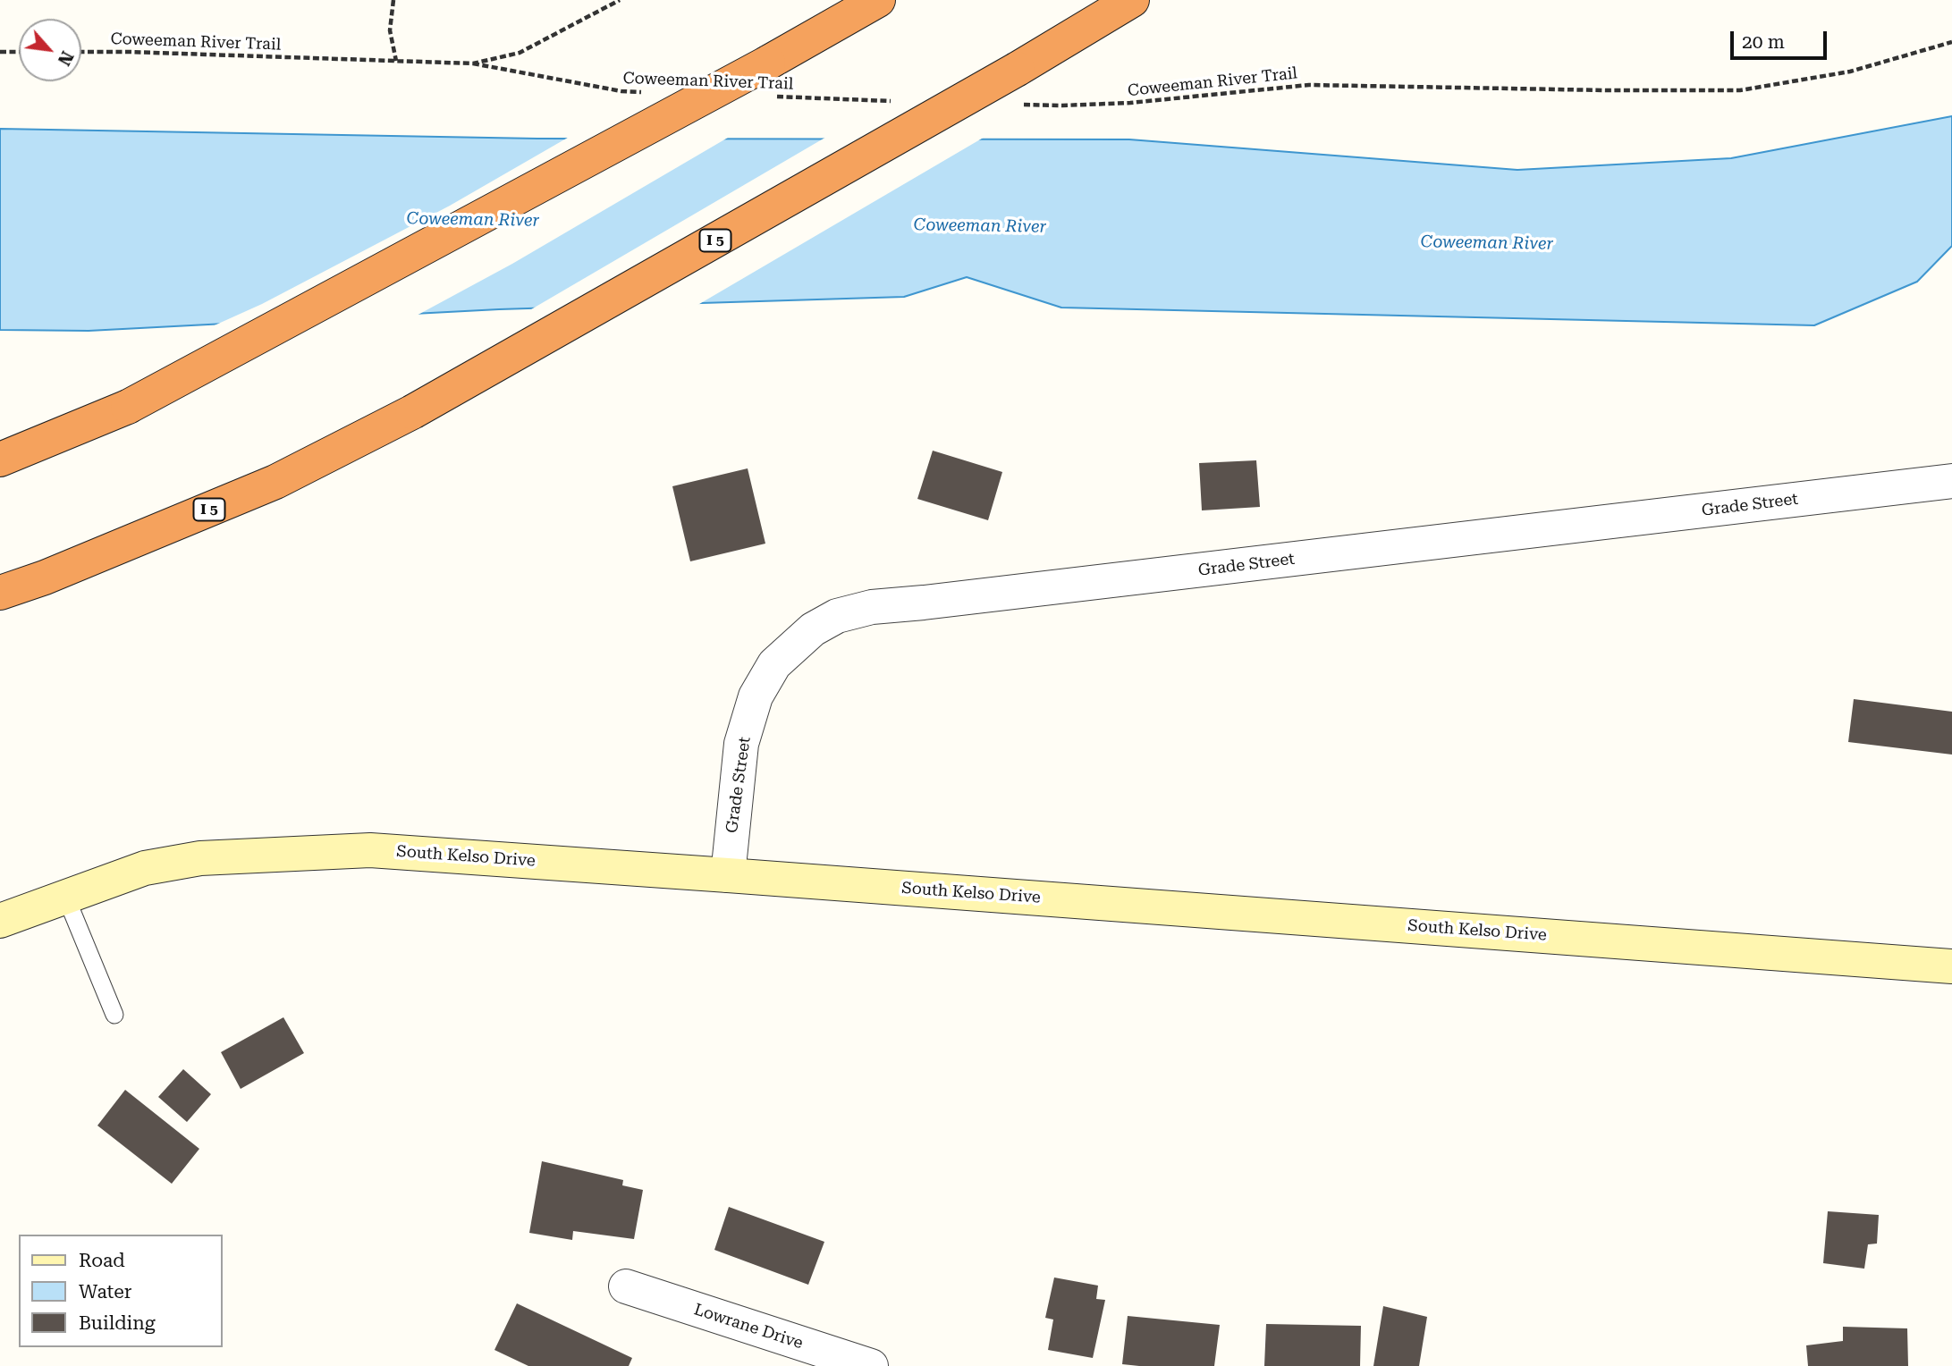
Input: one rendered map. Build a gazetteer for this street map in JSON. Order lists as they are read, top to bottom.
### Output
{
  "streets": {
    "highway": ["I 5"],
    "main road": ["South Kelso Drive"],
    "street": ["Grade Street", "Lowrane Drive"],
    "path": ["Coweeman River Trail"]
  },
  "crossings": [
    ["Grade Street", "South Kelso Drive"]
  ],
  "water": ["Coweeman River"],
  "legend": ["Road", "Water", "Building"],
  "scale_bar": "20 m",
  "north": "bottom right"
}
